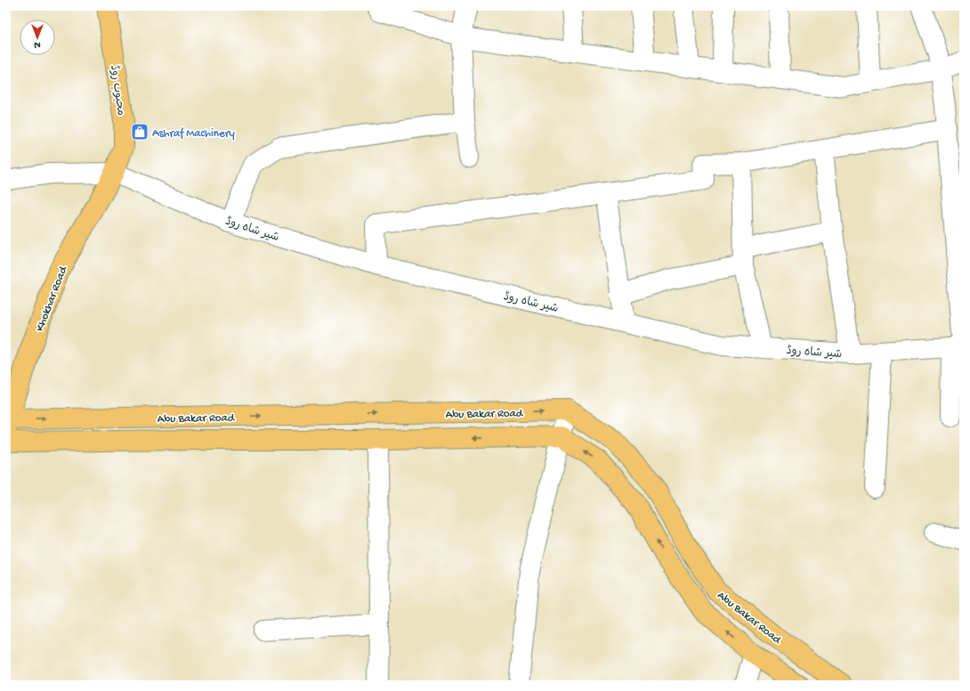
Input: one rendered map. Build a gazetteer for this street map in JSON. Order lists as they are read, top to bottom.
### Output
{
  "streets": {
    "main road": ["محبوب روڈ", "Khokhar Road", "Abu Bakar Road"],
    "street": ["شیر شاہ روڈ"]
  },
  "crossings": [
    ["محبوب روڈ", "شیر شاہ روڈ"],
    ["محبوب روڈ", "Khokhar Road"],
    ["شیر شاہ روڈ", "Khokhar Road"],
    ["Khokhar Road", "Abu Bakar Road"]
  ],
  "places": {
    "shop": ["Ashraf Machinery"]
  },
  "north": "bottom"
}
